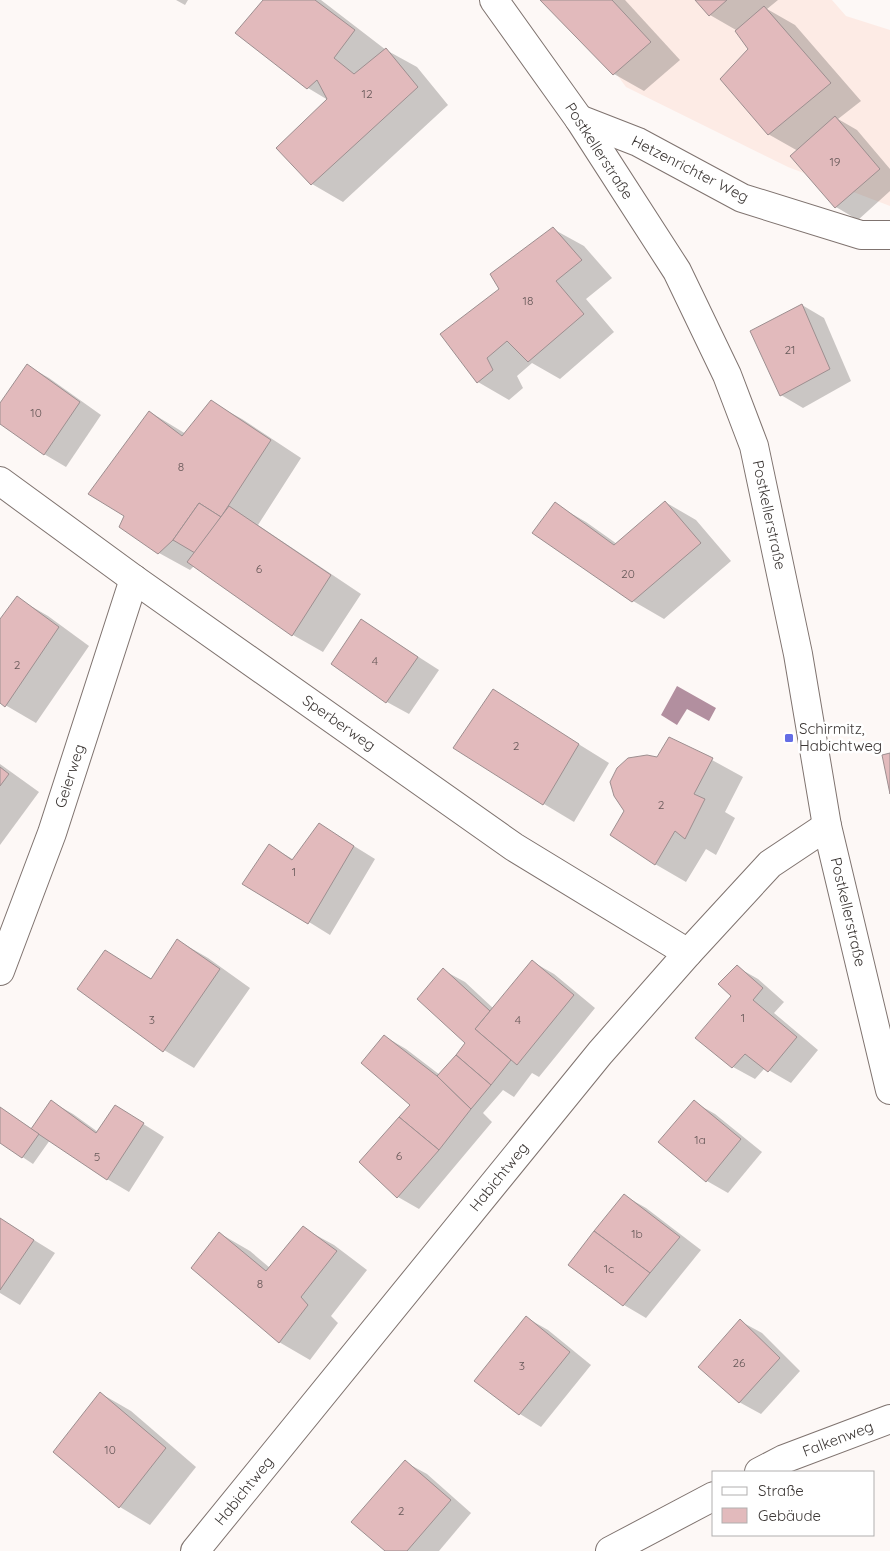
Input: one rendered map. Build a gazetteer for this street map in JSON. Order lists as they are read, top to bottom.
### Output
{
  "streets": {
    "street": [
      "Postkellerstraße",
      "Hetzenrichter Weg",
      "Sperberweg",
      "Geierweg",
      "Habichtweg",
      "Falkenweg"
    ]
  },
  "crossings": [
    ["Postkellerstraße", "Hetzenrichter Weg"],
    ["Postkellerstraße", "Habichtweg"],
    ["Sperberweg", "Geierweg"],
    ["Sperberweg", "Habichtweg"]
  ],
  "places": {
    "transit": ["Schirmitz, Habichtweg"]
  },
  "house_numbers": [
    "12",
    "19",
    "18",
    "21",
    "10",
    "8",
    "6",
    "20",
    "4",
    "2",
    "2",
    "2",
    "1",
    "1",
    "3",
    "4",
    "1a",
    "6",
    "5",
    "1b",
    "1c",
    "8",
    "26",
    "3",
    "10",
    "2"
  ],
  "legend": ["Straße", "Gebäude"]
}
